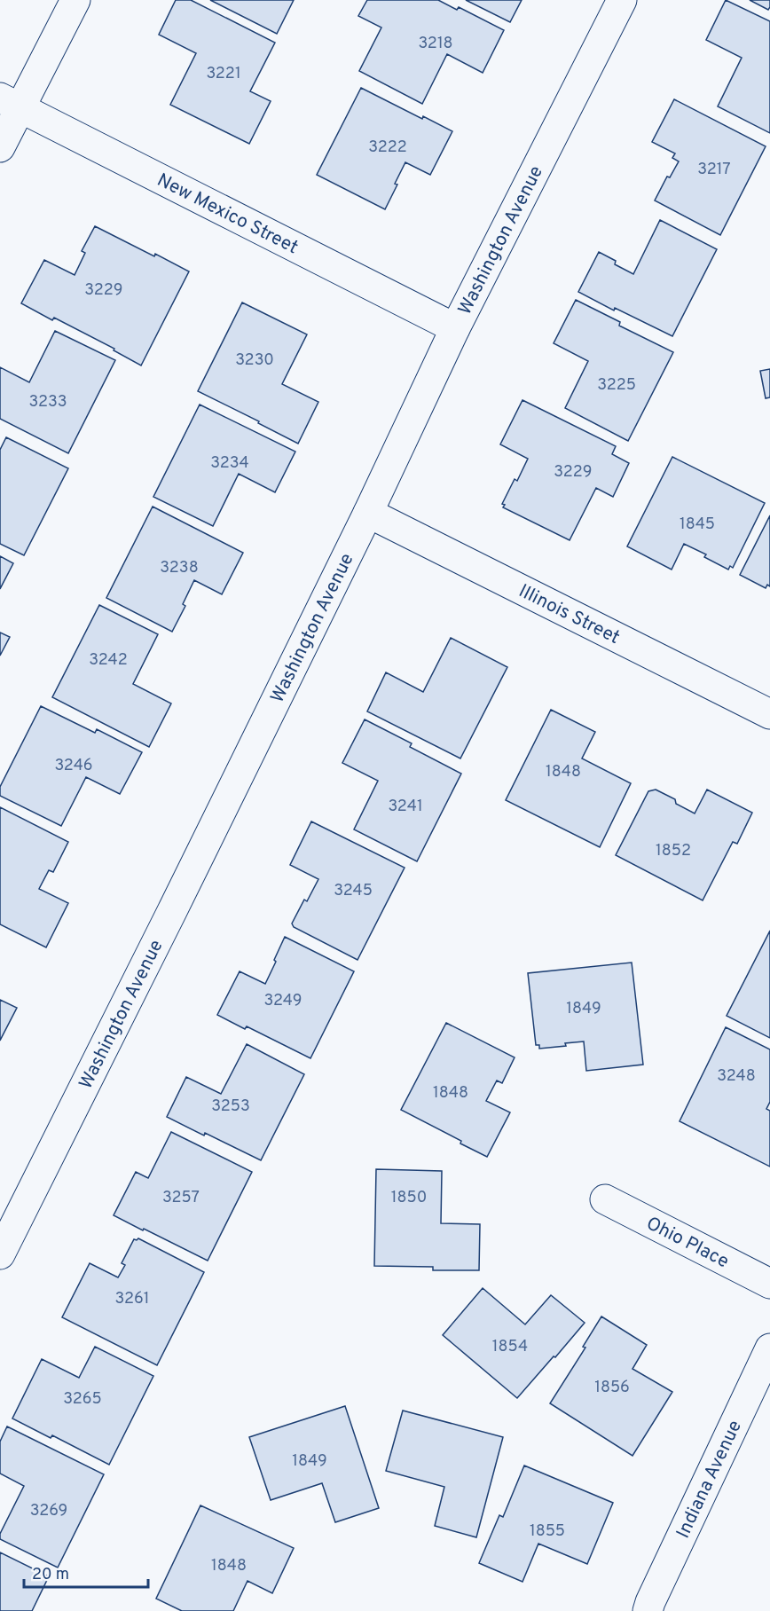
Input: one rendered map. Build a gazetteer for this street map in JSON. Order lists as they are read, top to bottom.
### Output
{
  "streets": {
    "street": [
      "New Mexico Street",
      "Washington Avenue",
      "Illinois Street",
      "Ohio Place",
      "Indiana Avenue"
    ]
  },
  "crossings": [
    ["New Mexico Street", "Washington Avenue"],
    ["Washington Avenue", "Illinois Street"]
  ],
  "house_numbers": [
    "3218",
    "3221",
    "3222",
    "3217",
    "3229",
    "3230",
    "3225",
    "3233",
    "3234",
    "3229",
    "1845",
    "3238",
    "3242",
    "3246",
    "1848",
    "3241",
    "1852",
    "3245",
    "3249",
    "1849",
    "3248",
    "1848",
    "3253",
    "3257",
    "1850",
    "3261",
    "1854",
    "1856",
    "3265",
    "1849",
    "3269",
    "1855",
    "1848"
  ],
  "scale_bar": "20 m"
}
